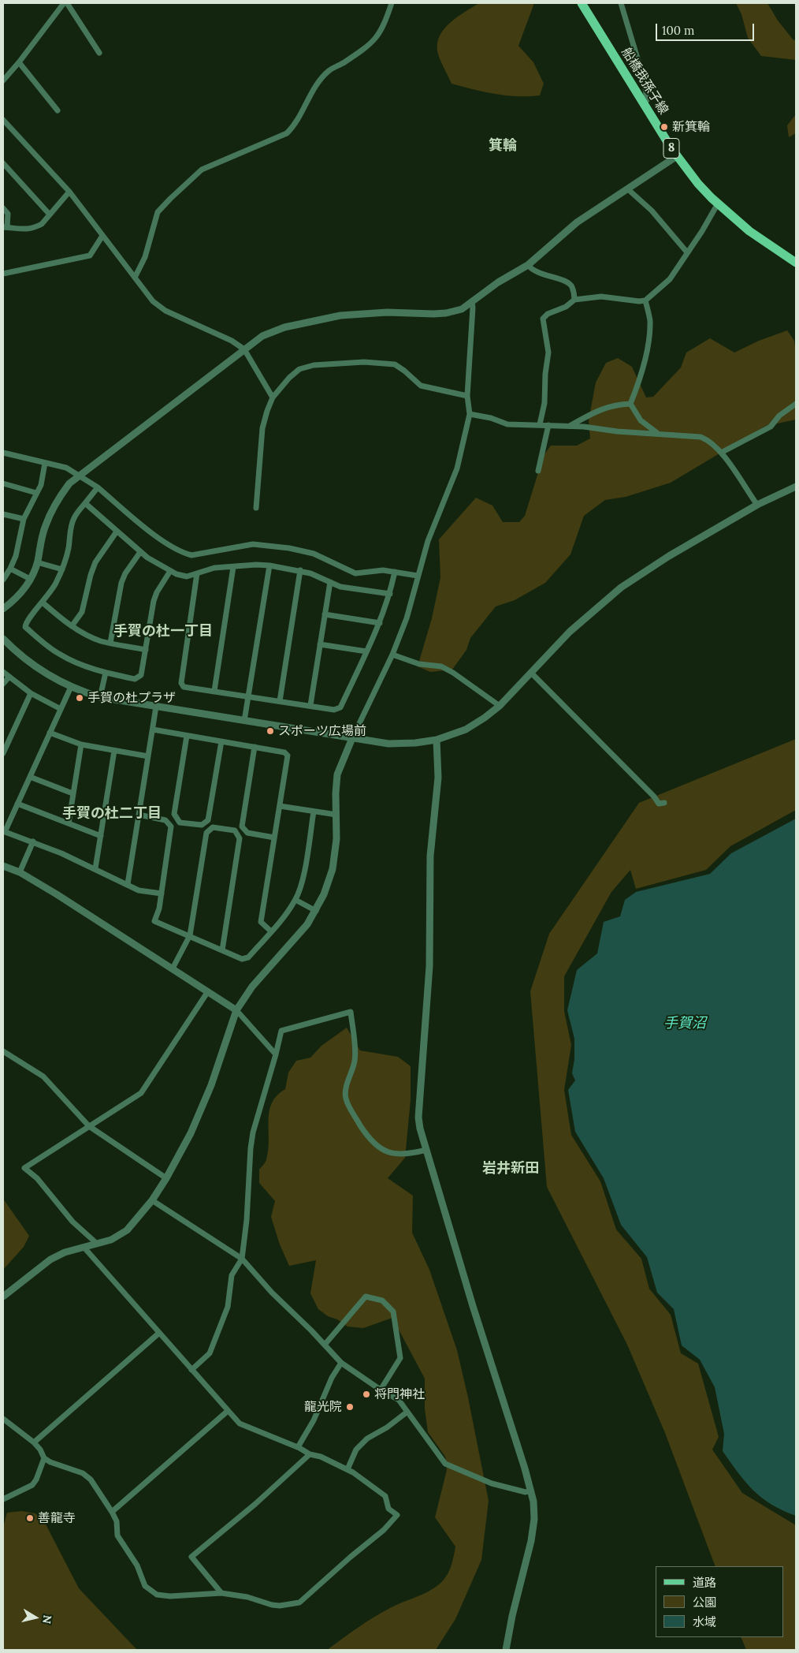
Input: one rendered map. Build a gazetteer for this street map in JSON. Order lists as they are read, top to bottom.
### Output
{
  "streets": {
    "main road": ["船橋我孫子線", "8"]
  },
  "districts": [
    "箕輪",
    "手賀の杜一丁目",
    "手賀の杜二丁目",
    "岩井新田"
  ],
  "water": ["手賀沼"],
  "places": [
    "新箕輪",
    "手賀の杜プラザ",
    "スポーツ広場前",
    "将門神社",
    "龍光院",
    "善龍寺"
  ],
  "legend": ["道路", "公園", "水域"],
  "scale_bar": "100 m",
  "north": "right"
}
